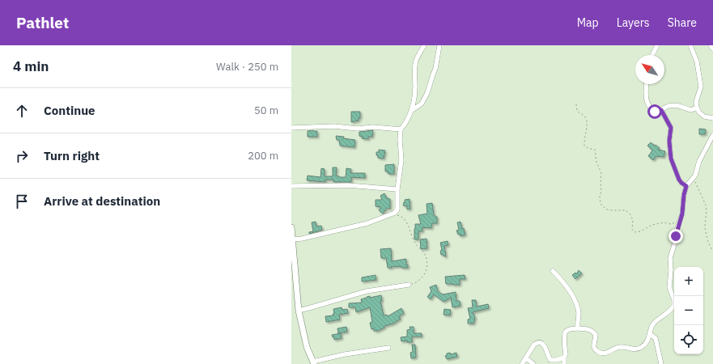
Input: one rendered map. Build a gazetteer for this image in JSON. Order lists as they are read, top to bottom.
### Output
{
  "north": "top left",
  "page": {
    "header": "Pathlet",
    "nav": ["Map", "Layers", "Share"],
    "heading": ["4 min", "Walk · 250 m"],
    "list": [
      ["Continue", "50 m"],
      ["Turn right", "200 m"],
      "Arrive at destination"
    ],
    "map_buttons": ["+", "−"]
  }
}
